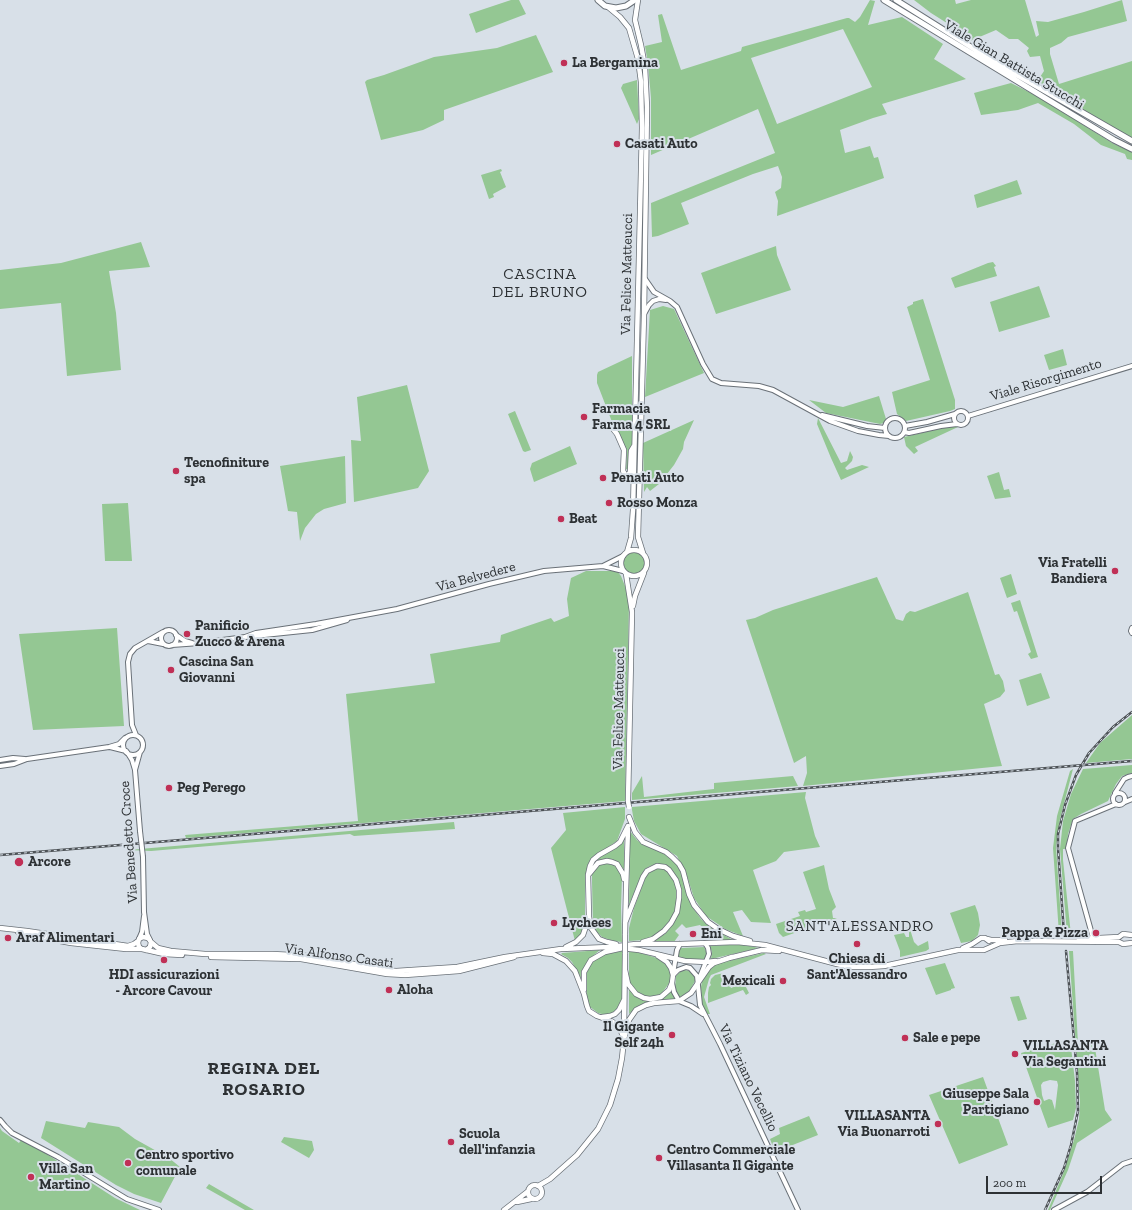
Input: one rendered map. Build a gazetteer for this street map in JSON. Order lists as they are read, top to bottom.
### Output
{
  "streets": {
    "main road": ["Viale Gian Battista Stucchi", "Via Felice Matteucci", "Via Alfonso Casati"],
    "street": [
      "Viale Risorgimento",
      "Via Belvedere",
      "Via Benedetto Croce",
      "Via Tiziano Vecellio"
    ]
  },
  "crossings": [
    ["Via Felice Matteucci", "Via Belvedere"],
    ["Via Benedetto Croce", "Via Alfonso Casati"]
  ],
  "districts": ["CASCINA DEL BRUNO", "SANT'ALESSANDRO", "REGINA DEL ROSARIO"],
  "places": [
    "La Bergamina",
    "Casati Auto",
    "Farmacia Farma 4 SRL",
    "Tecnofiniture spa",
    "Penati Auto",
    "Rosso Monza",
    "Beat",
    "Via Fratelli Bandiera",
    "Panificio Zucco & Arena",
    "Cascina San Giovanni",
    "Peg Perego",
    "Arcore",
    "Lychees",
    "Pappa & Pizza",
    "Eni",
    "Araf Alimentari",
    "Chiesa di Sant'Alessandro",
    "HDI assicurazioni - Arcore Cavour",
    "Mexicali",
    "Aloha",
    "Il Gigante Self 24h",
    "Sale e pepe",
    "VILLASANTA Via Segantini",
    "Giuseppe Sala Partigiano",
    "VILLASANTA Via Buonarroti",
    "Scuola dell'infanzia",
    "Centro Commerciale Villasanta Il Gigante",
    "Centro sportivo comunale",
    "Villa San Martino"
  ],
  "scale_bar": "200 m"
}
